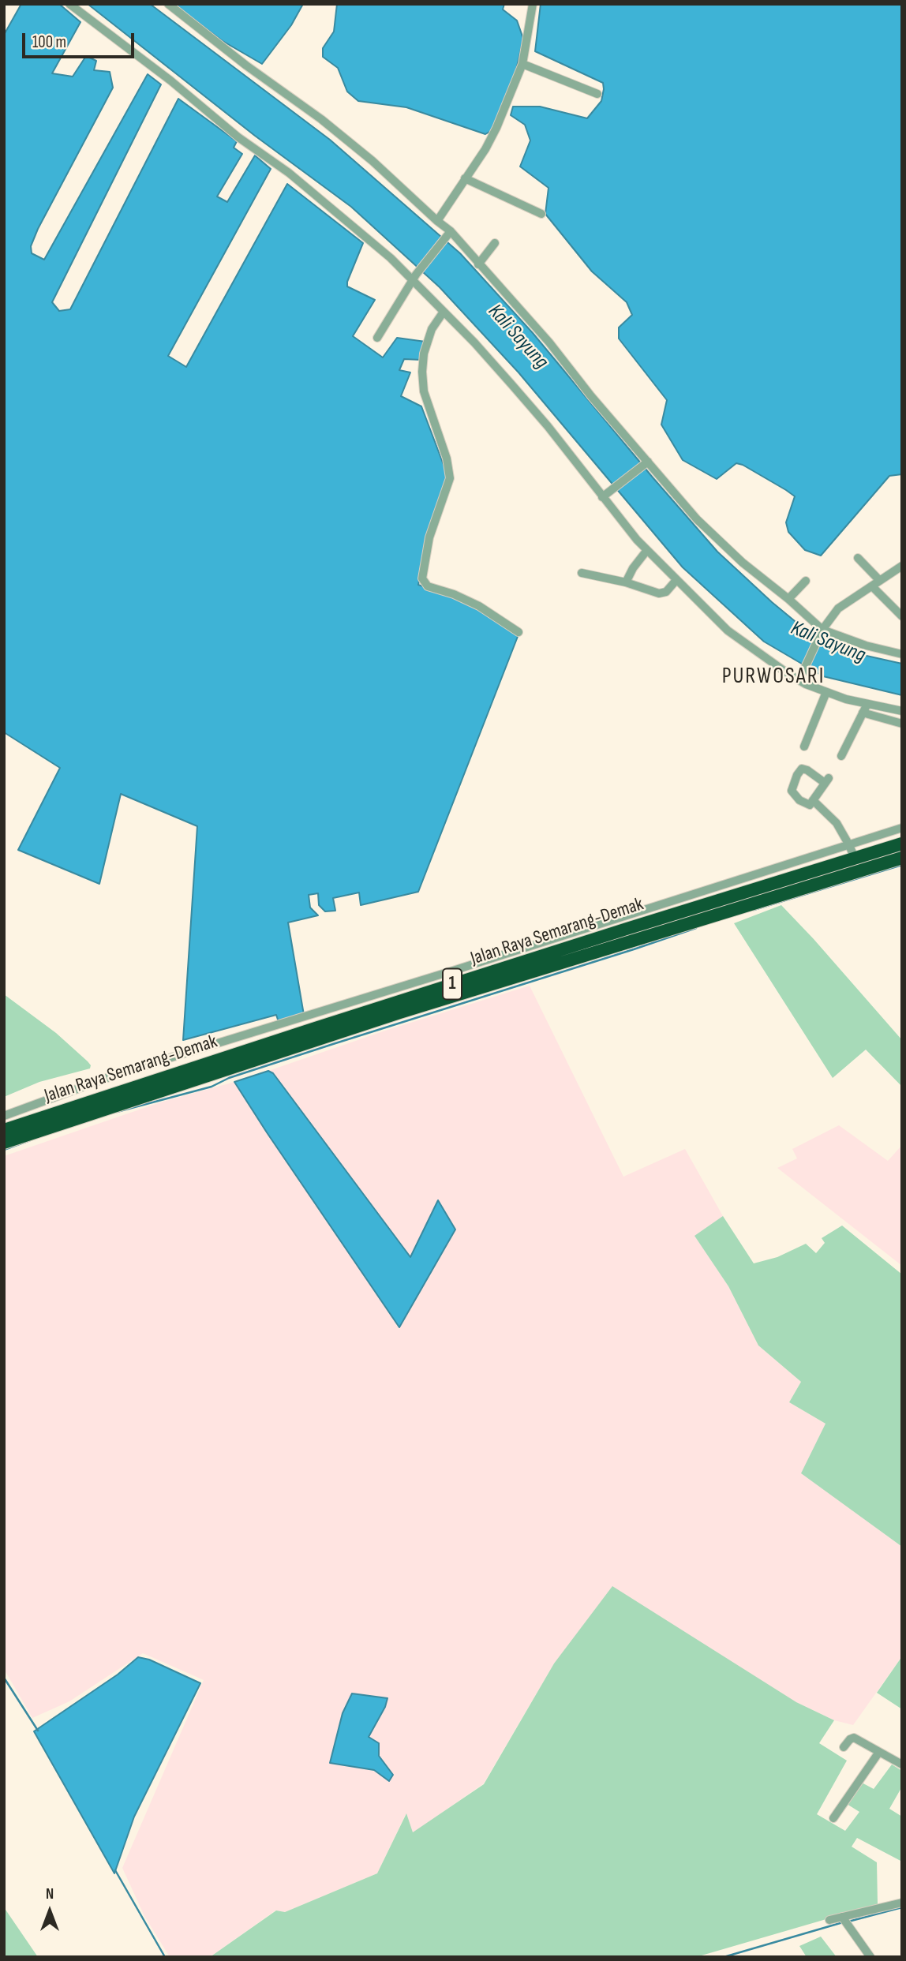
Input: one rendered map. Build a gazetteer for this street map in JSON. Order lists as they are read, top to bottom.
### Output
{
  "streets": {
    "highway": ["Jalan Raya Semarang-Demak", "1"]
  },
  "districts": ["PURWOSARI"],
  "water": ["Kali Sayung"],
  "scale_bar": "100 m",
  "north": "top"
}
